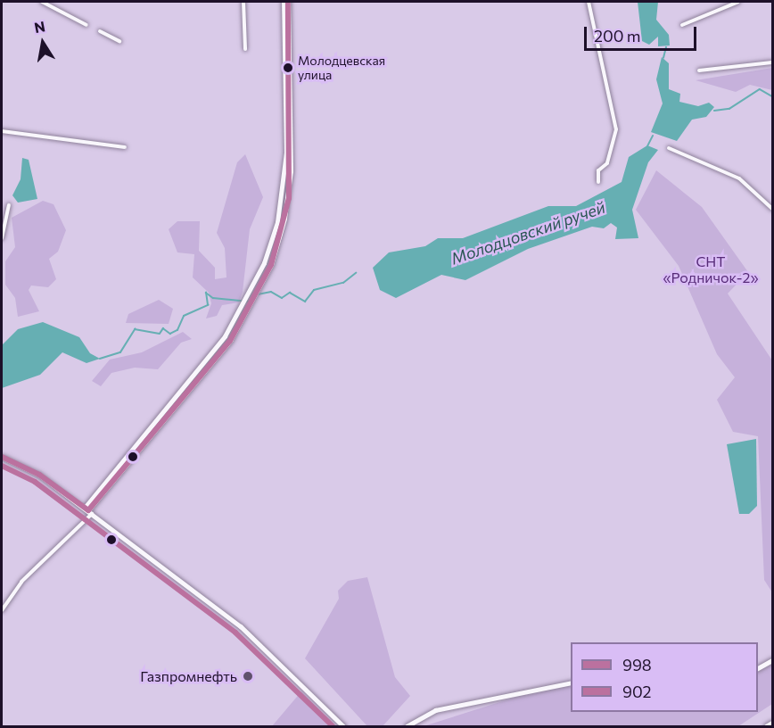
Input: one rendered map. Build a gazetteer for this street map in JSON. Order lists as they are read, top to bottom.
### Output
{
  "water": ["Молодцовский ручей"],
  "parks": ["СНТ «Родничок-2»"],
  "places": ["Молодцевская улица", "Газпромнефть"],
  "lines": ["transit line 998", "transit line 902"],
  "legend": ["998", "902"],
  "scale_bar": "200 m",
  "north": "top"
}
